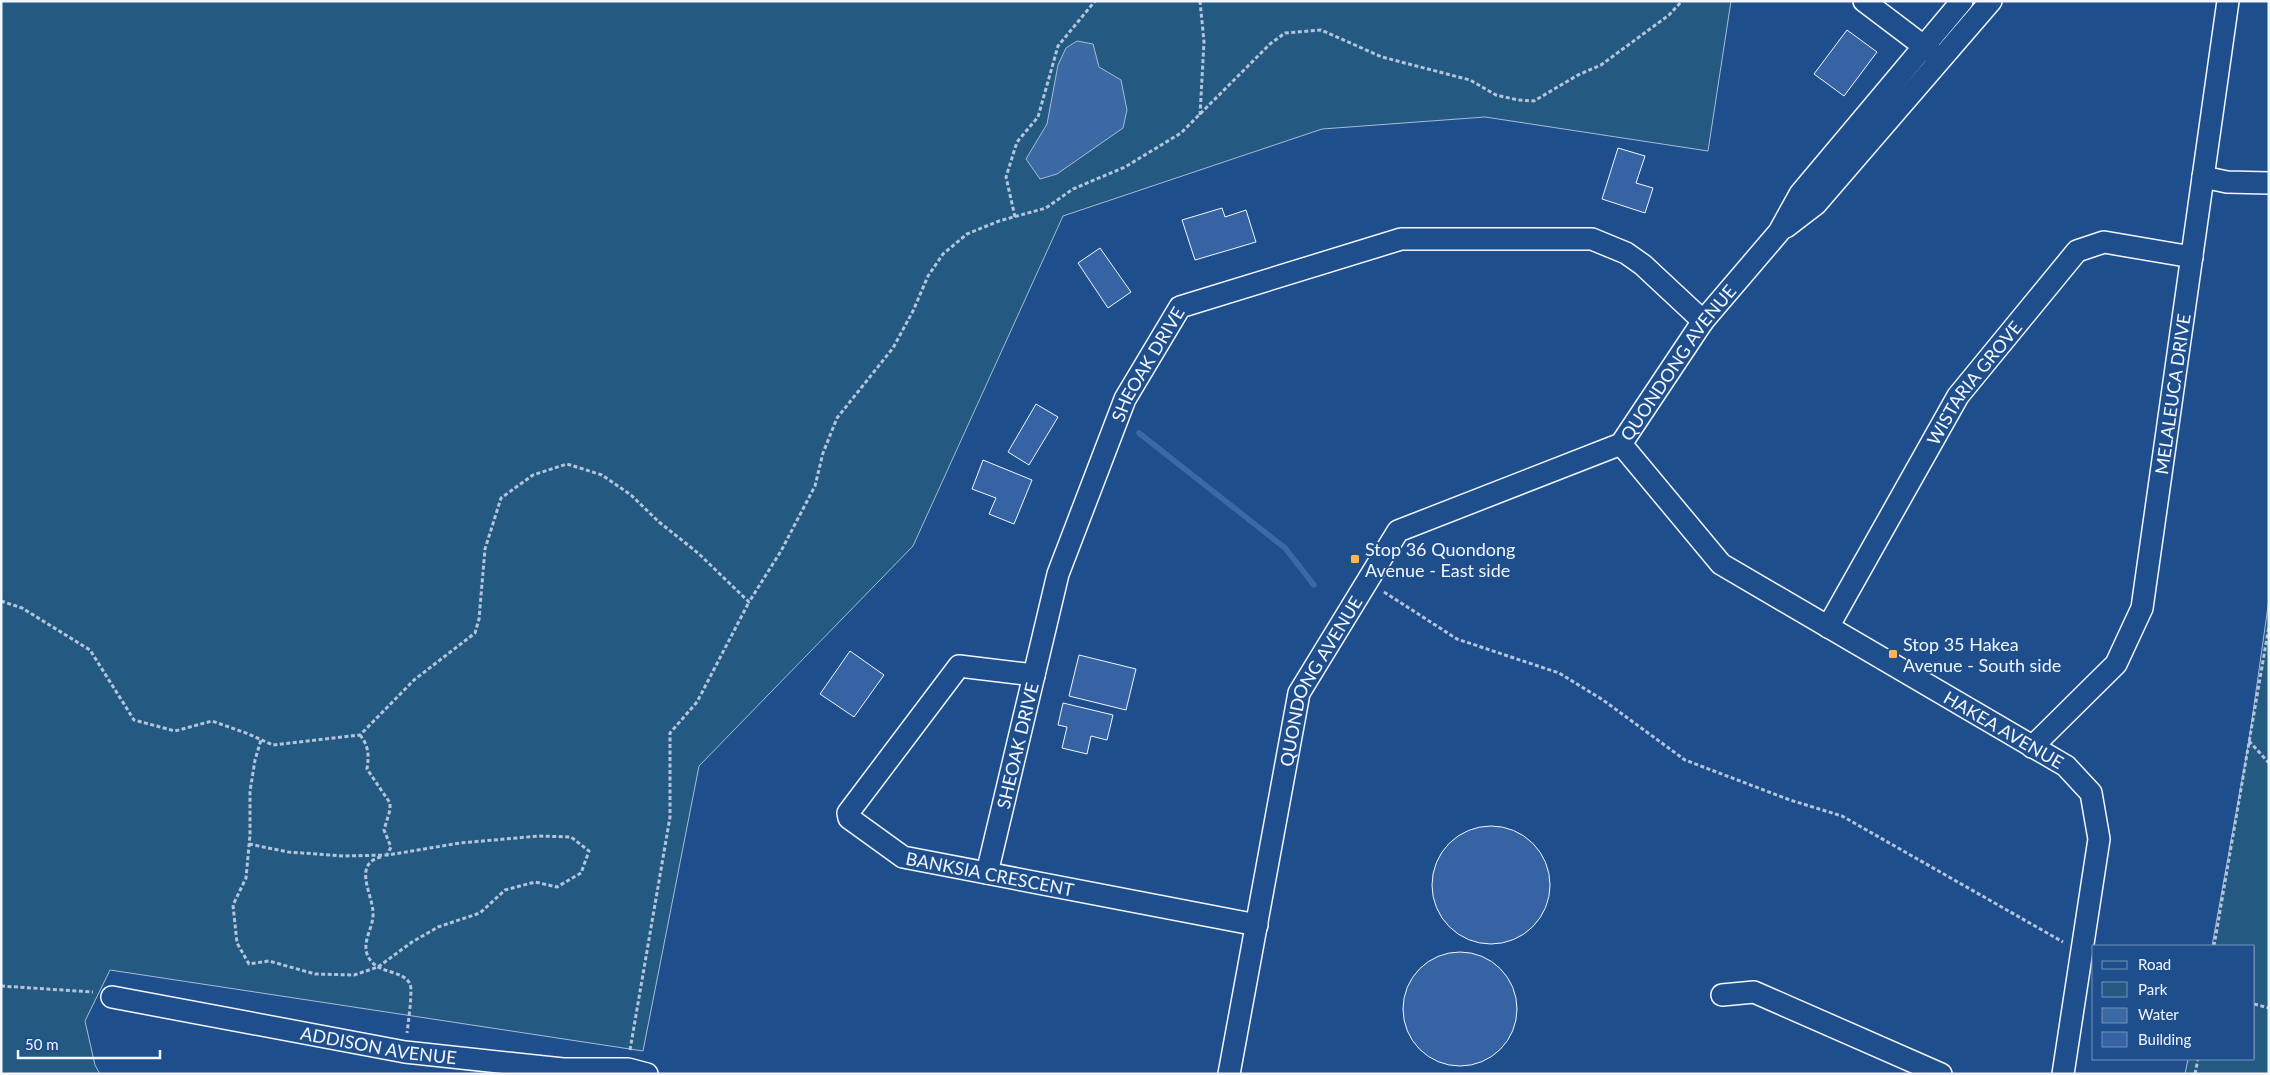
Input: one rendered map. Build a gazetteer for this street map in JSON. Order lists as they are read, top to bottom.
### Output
{
  "streets": {
    "street": [
      "QUONDONG AVENUE",
      "SHEOAK DRIVE",
      "WISTARIA GROVE",
      "MELALEUCA DRIVE",
      "HAKEA AVENUE",
      "BANKSIA CRESCENT",
      "ADDISON AVENUE"
    ]
  },
  "crossings": [
    ["QUONDONG AVENUE", "SHEOAK DRIVE"],
    ["QUONDONG AVENUE", "HAKEA AVENUE"],
    ["QUONDONG AVENUE", "BANKSIA CRESCENT"],
    ["SHEOAK DRIVE", "BANKSIA CRESCENT"],
    ["WISTARIA GROVE", "MELALEUCA DRIVE"],
    ["WISTARIA GROVE", "HAKEA AVENUE"],
    ["MELALEUCA DRIVE", "HAKEA AVENUE"]
  ],
  "places": {
    "transit": ["Stop 36 Quondong Avenue - East side", "Stop 35 Hakea Avenue - South side"]
  },
  "legend": [
    "Road",
    "Park",
    "Water",
    "Building"
  ],
  "scale_bar": "50 m"
}
